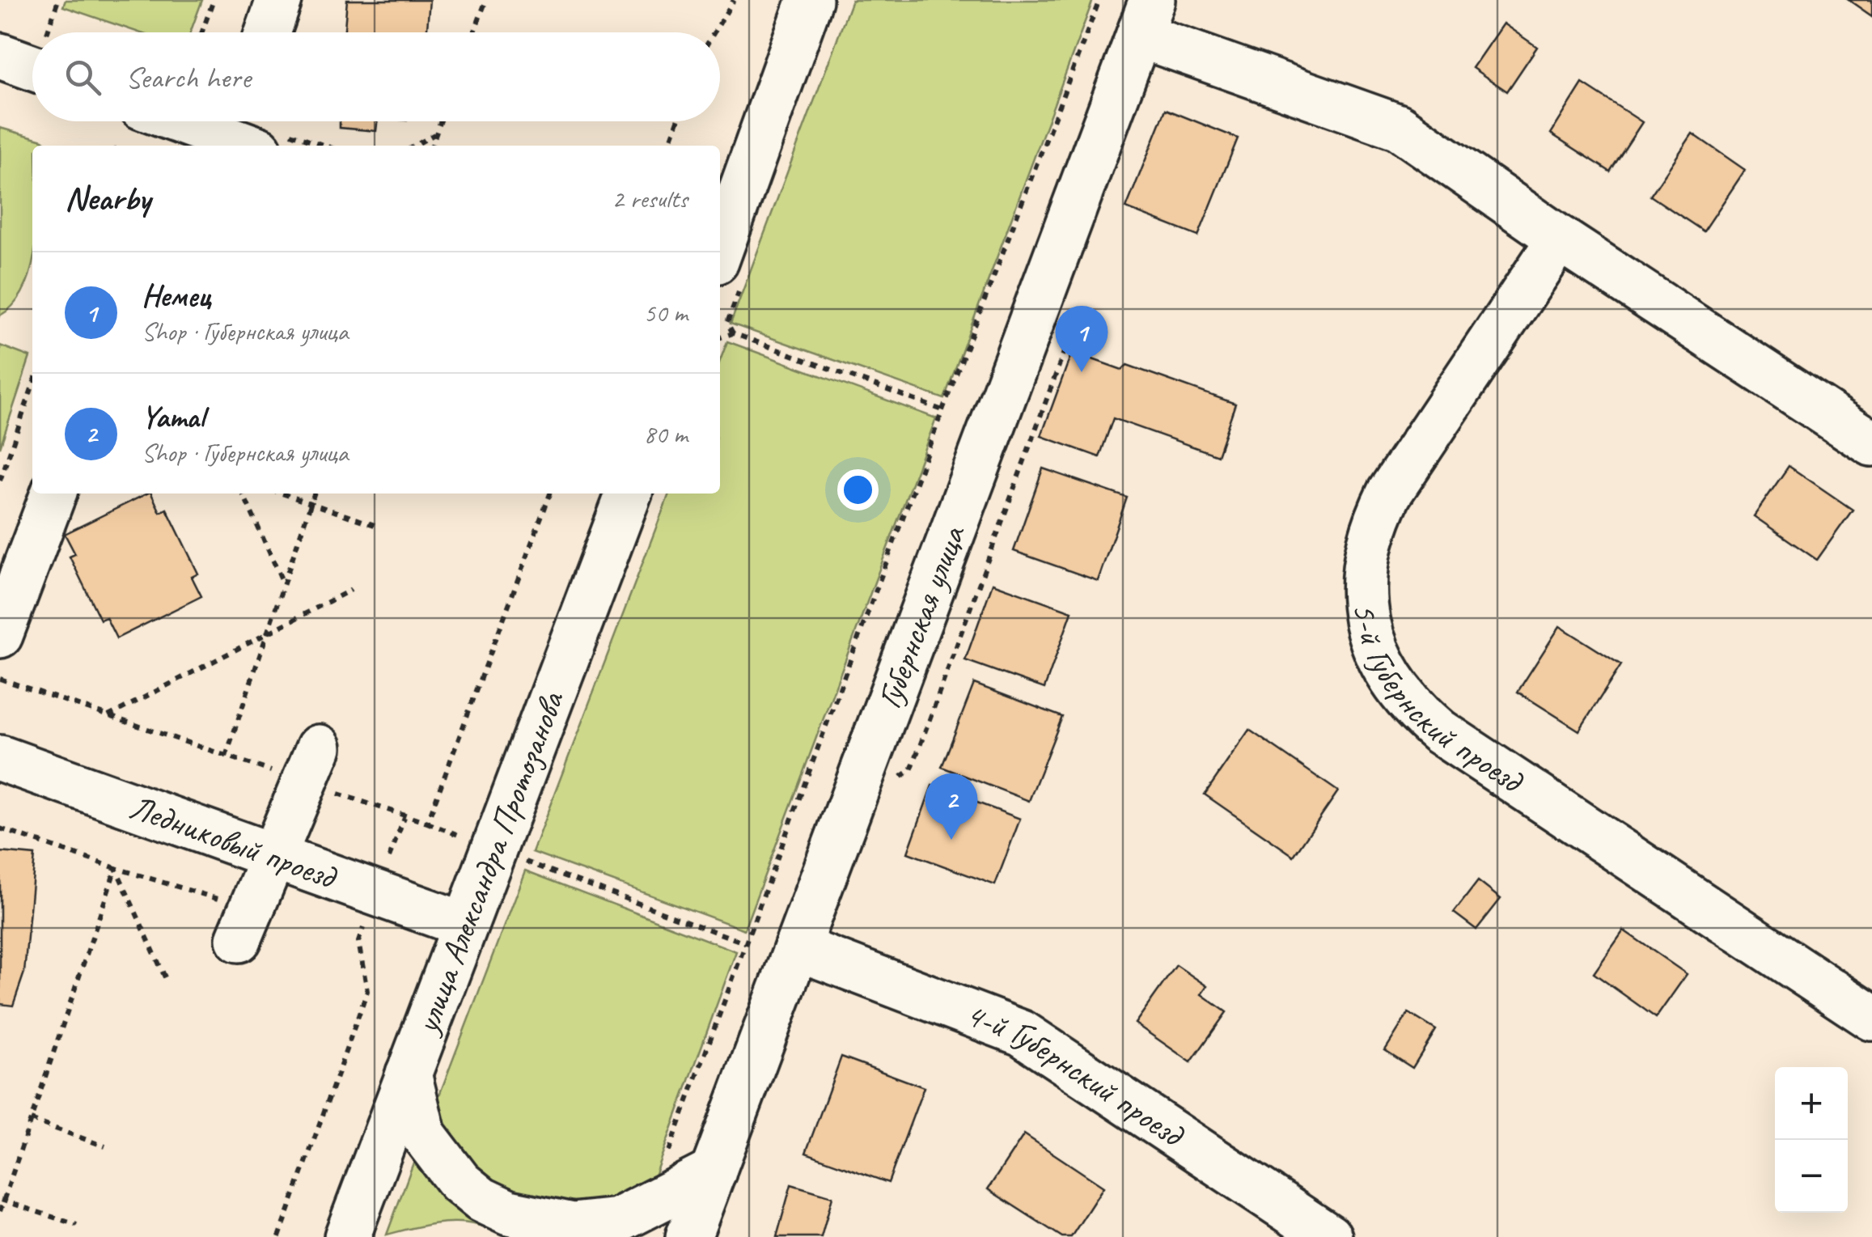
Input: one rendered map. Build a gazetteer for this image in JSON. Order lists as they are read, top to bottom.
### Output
{
  "streets": {
    "street": [
      "Губернская улица",
      "5-й Губернский проезд",
      "Ледниковый проезд",
      "улица Александра Протозанова",
      "4-й Губернский проезд"
    ]
  },
  "crossings": [
    ["Губернская улица", "4-й Губернский проезд"],
    ["Ледниковый проезд", "улица Александра Протозанова"]
  ],
  "page": {
    "search": "Search here",
    "heading": ["Nearby", "2 results"],
    "list": [
      {
        "mark": "1",
        "name": "Немец",
        "note": "Shop · Губернская улица",
        "value": "50 m"
      },
      {
        "mark": "2",
        "name": "Yamal",
        "note": "Shop · Губернская улица",
        "value": "80 m"
      }
    ],
    "pins": ["1", "2"],
    "map_buttons": ["+", "−"]
  }
}
